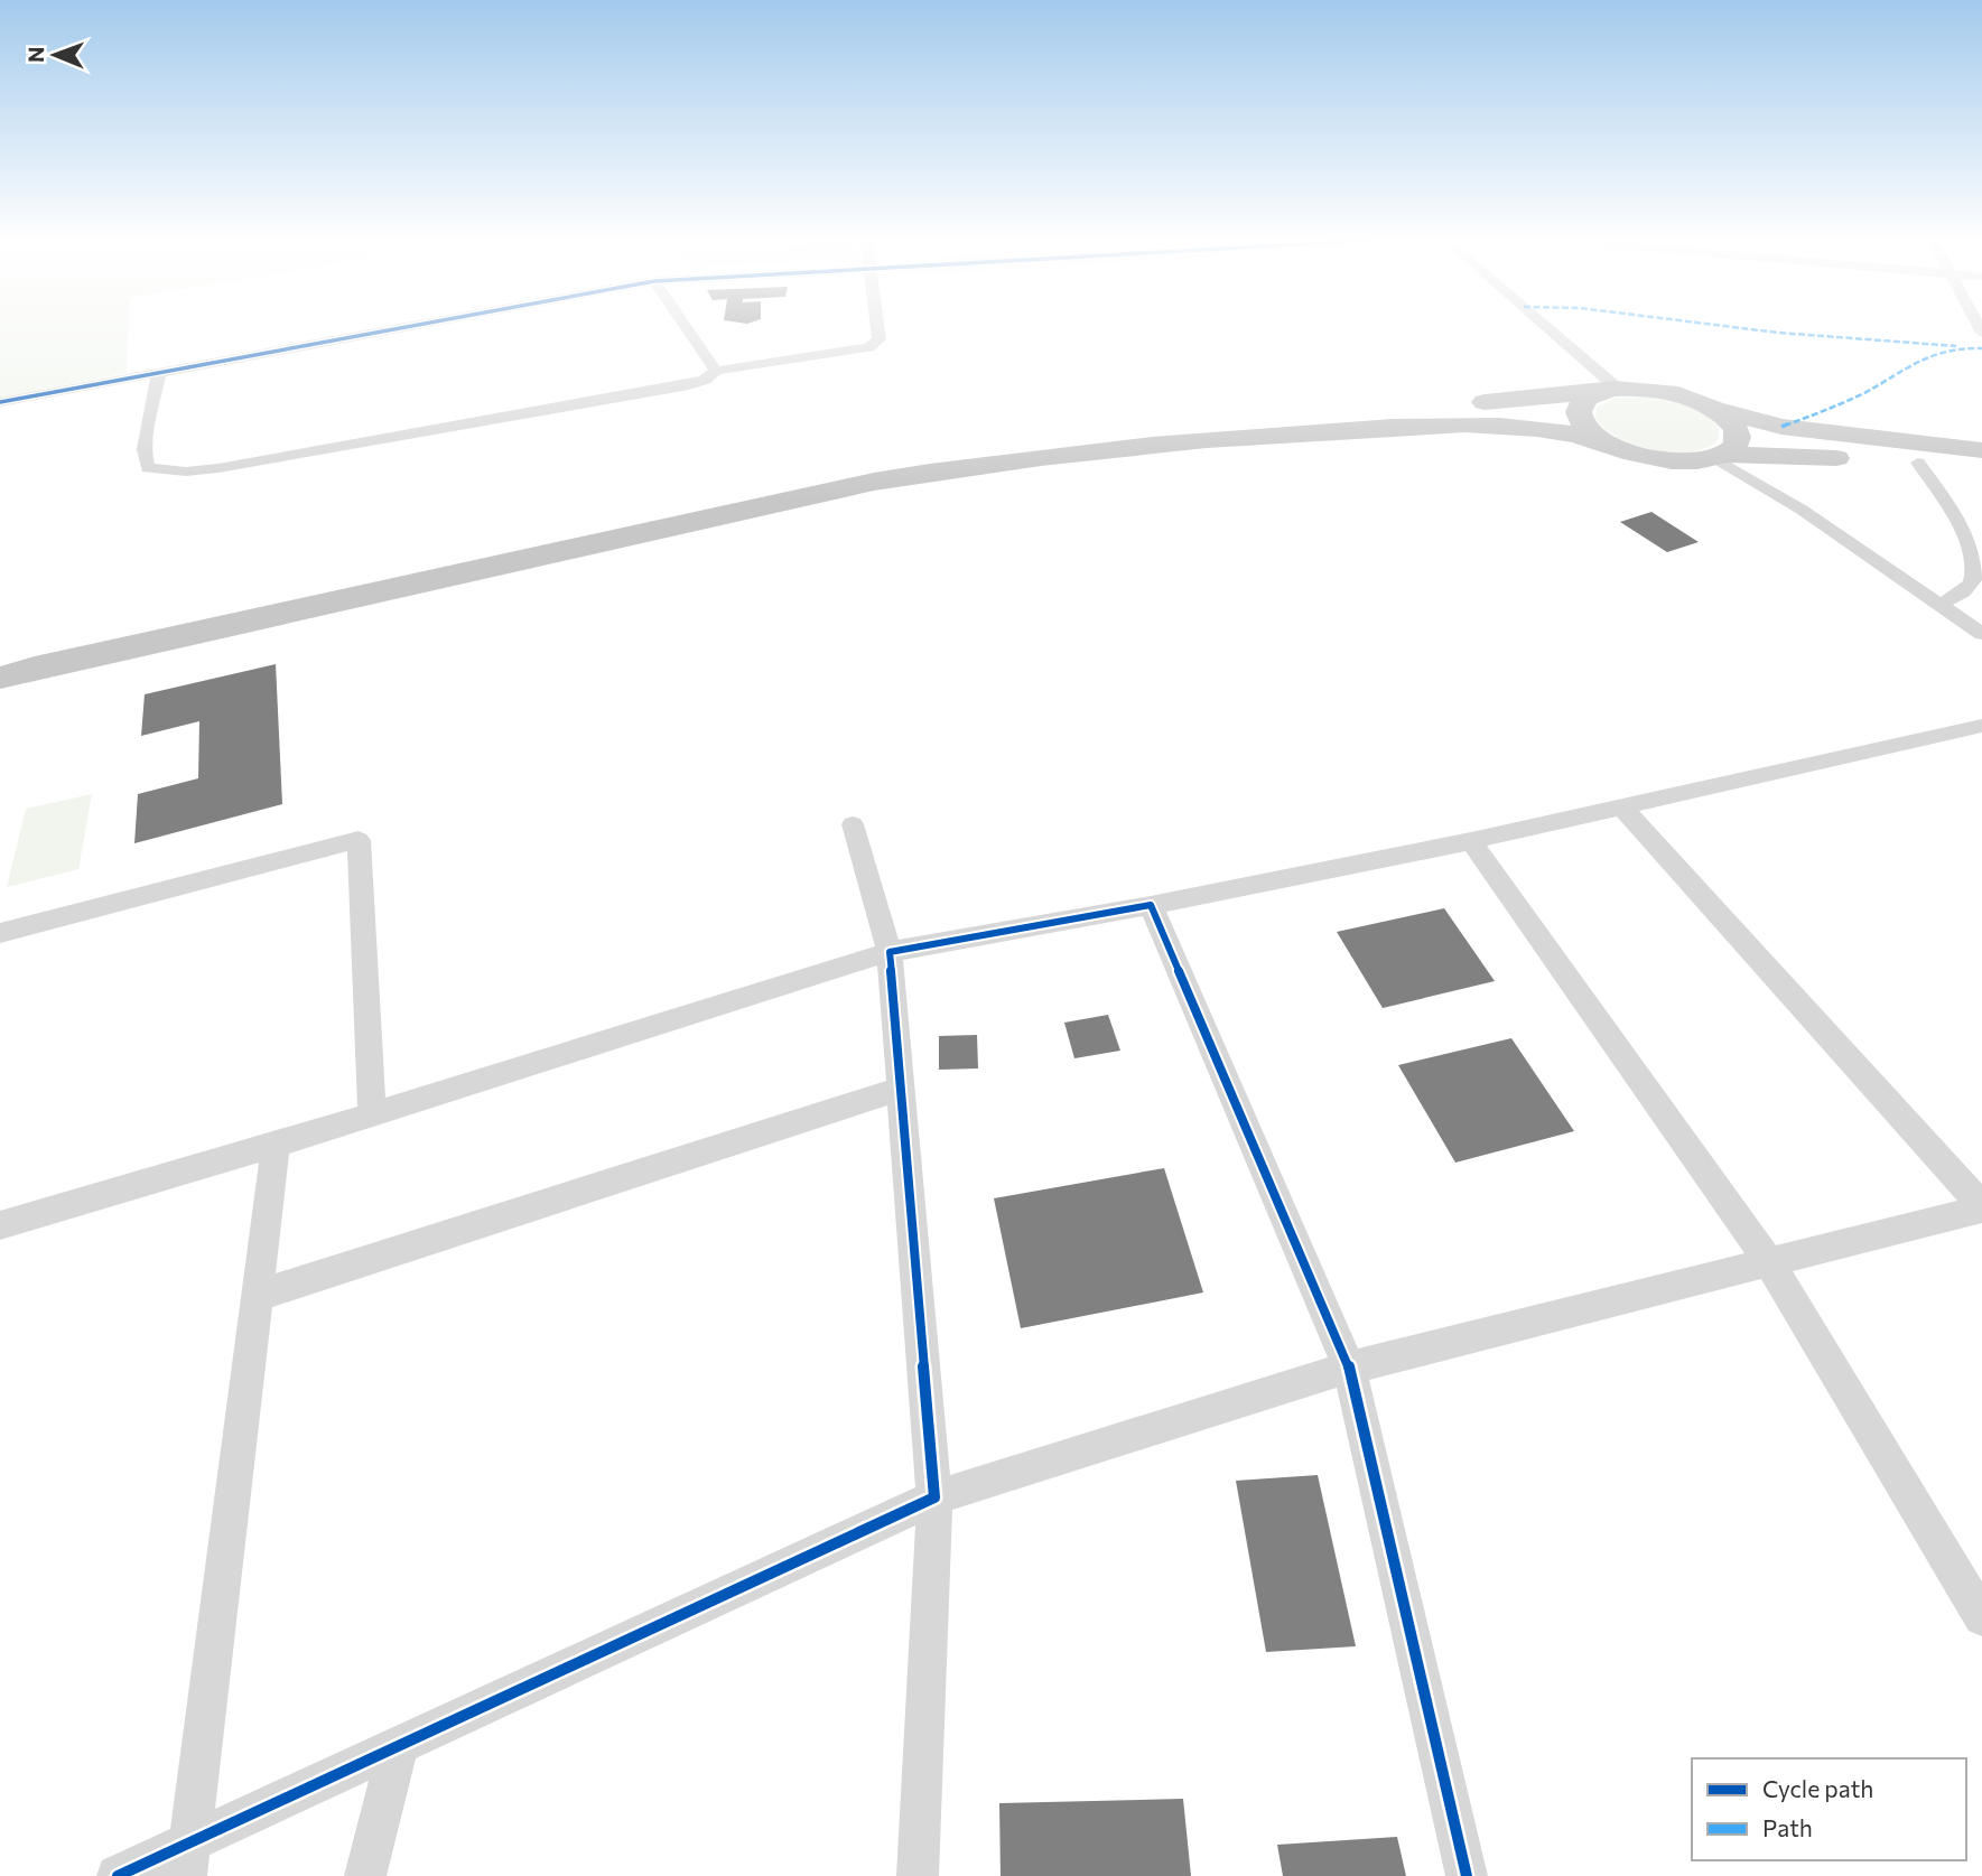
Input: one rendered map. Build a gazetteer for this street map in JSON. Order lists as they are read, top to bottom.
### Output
{
  "legend": ["Cycle path", "Path"],
  "north": "left"
}
